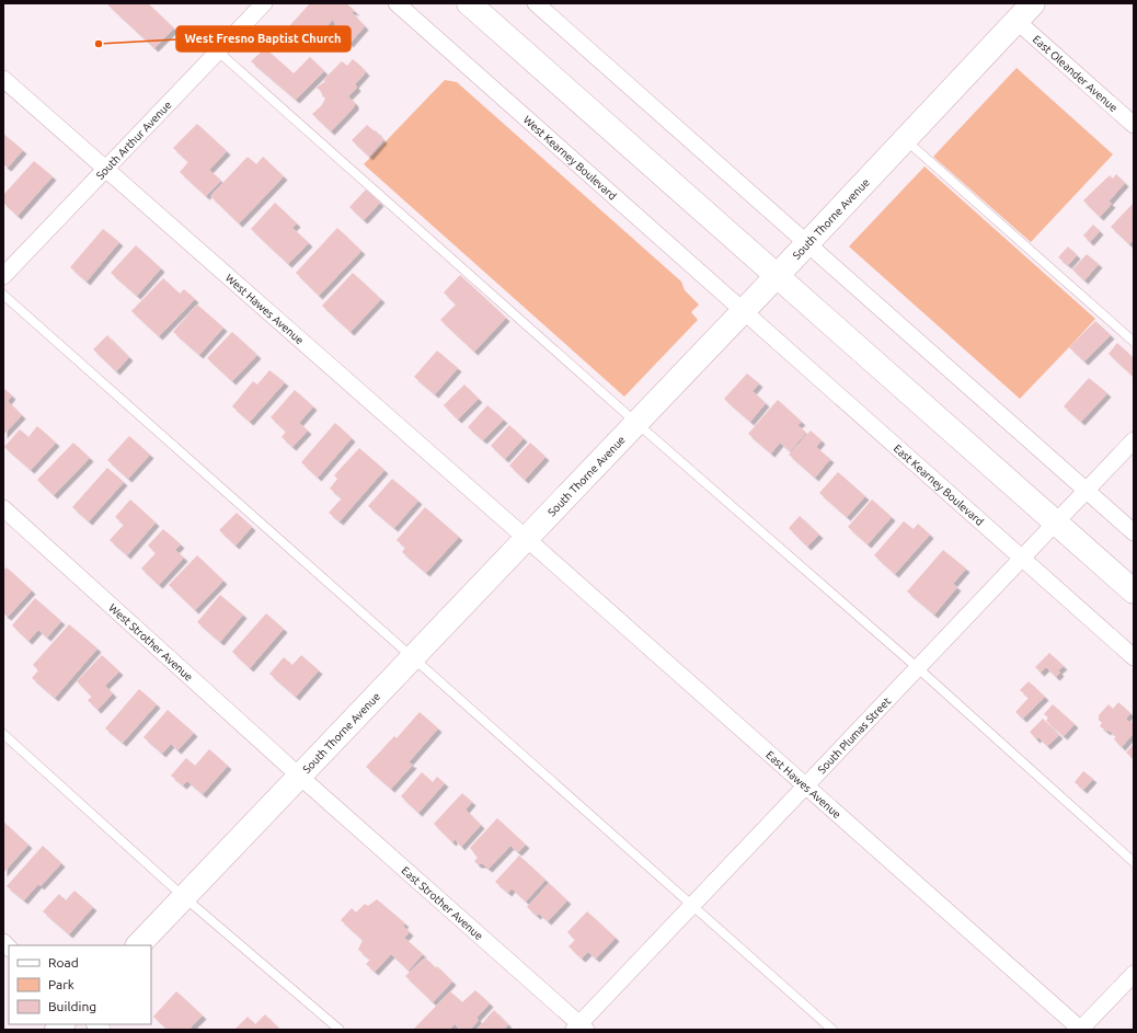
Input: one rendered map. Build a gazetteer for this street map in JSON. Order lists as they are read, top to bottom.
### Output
{
  "streets": {
    "main road": ["South Thorne Avenue"],
    "street": [
      "East Oleander Avenue",
      "South Arthur Avenue",
      "West Kearney Boulevard",
      "West Hawes Avenue",
      "East Kearney Boulevard",
      "West Strother Avenue",
      "South Plumas Street",
      "East Hawes Avenue",
      "East Strother Avenue"
    ]
  },
  "crossings": [
    ["East Oleander Avenue", "South Thorne Avenue"],
    ["South Arthur Avenue", "West Hawes Avenue"],
    ["West Kearney Boulevard", "South Thorne Avenue"],
    ["West Kearney Boulevard", "East Kearney Boulevard"],
    ["South Thorne Avenue", "West Hawes Avenue"],
    ["South Thorne Avenue", "East Kearney Boulevard"],
    ["South Thorne Avenue", "West Strother Avenue"],
    ["South Thorne Avenue", "East Hawes Avenue"],
    ["South Thorne Avenue", "East Strother Avenue"],
    ["West Hawes Avenue", "East Hawes Avenue"],
    ["East Kearney Boulevard", "South Plumas Street"],
    ["West Strother Avenue", "East Strother Avenue"],
    ["South Plumas Street", "East Hawes Avenue"],
    ["South Plumas Street", "East Strother Avenue"]
  ],
  "places": ["West Fresno Baptist Church"],
  "legend": ["Road", "Park", "Building"]
}
